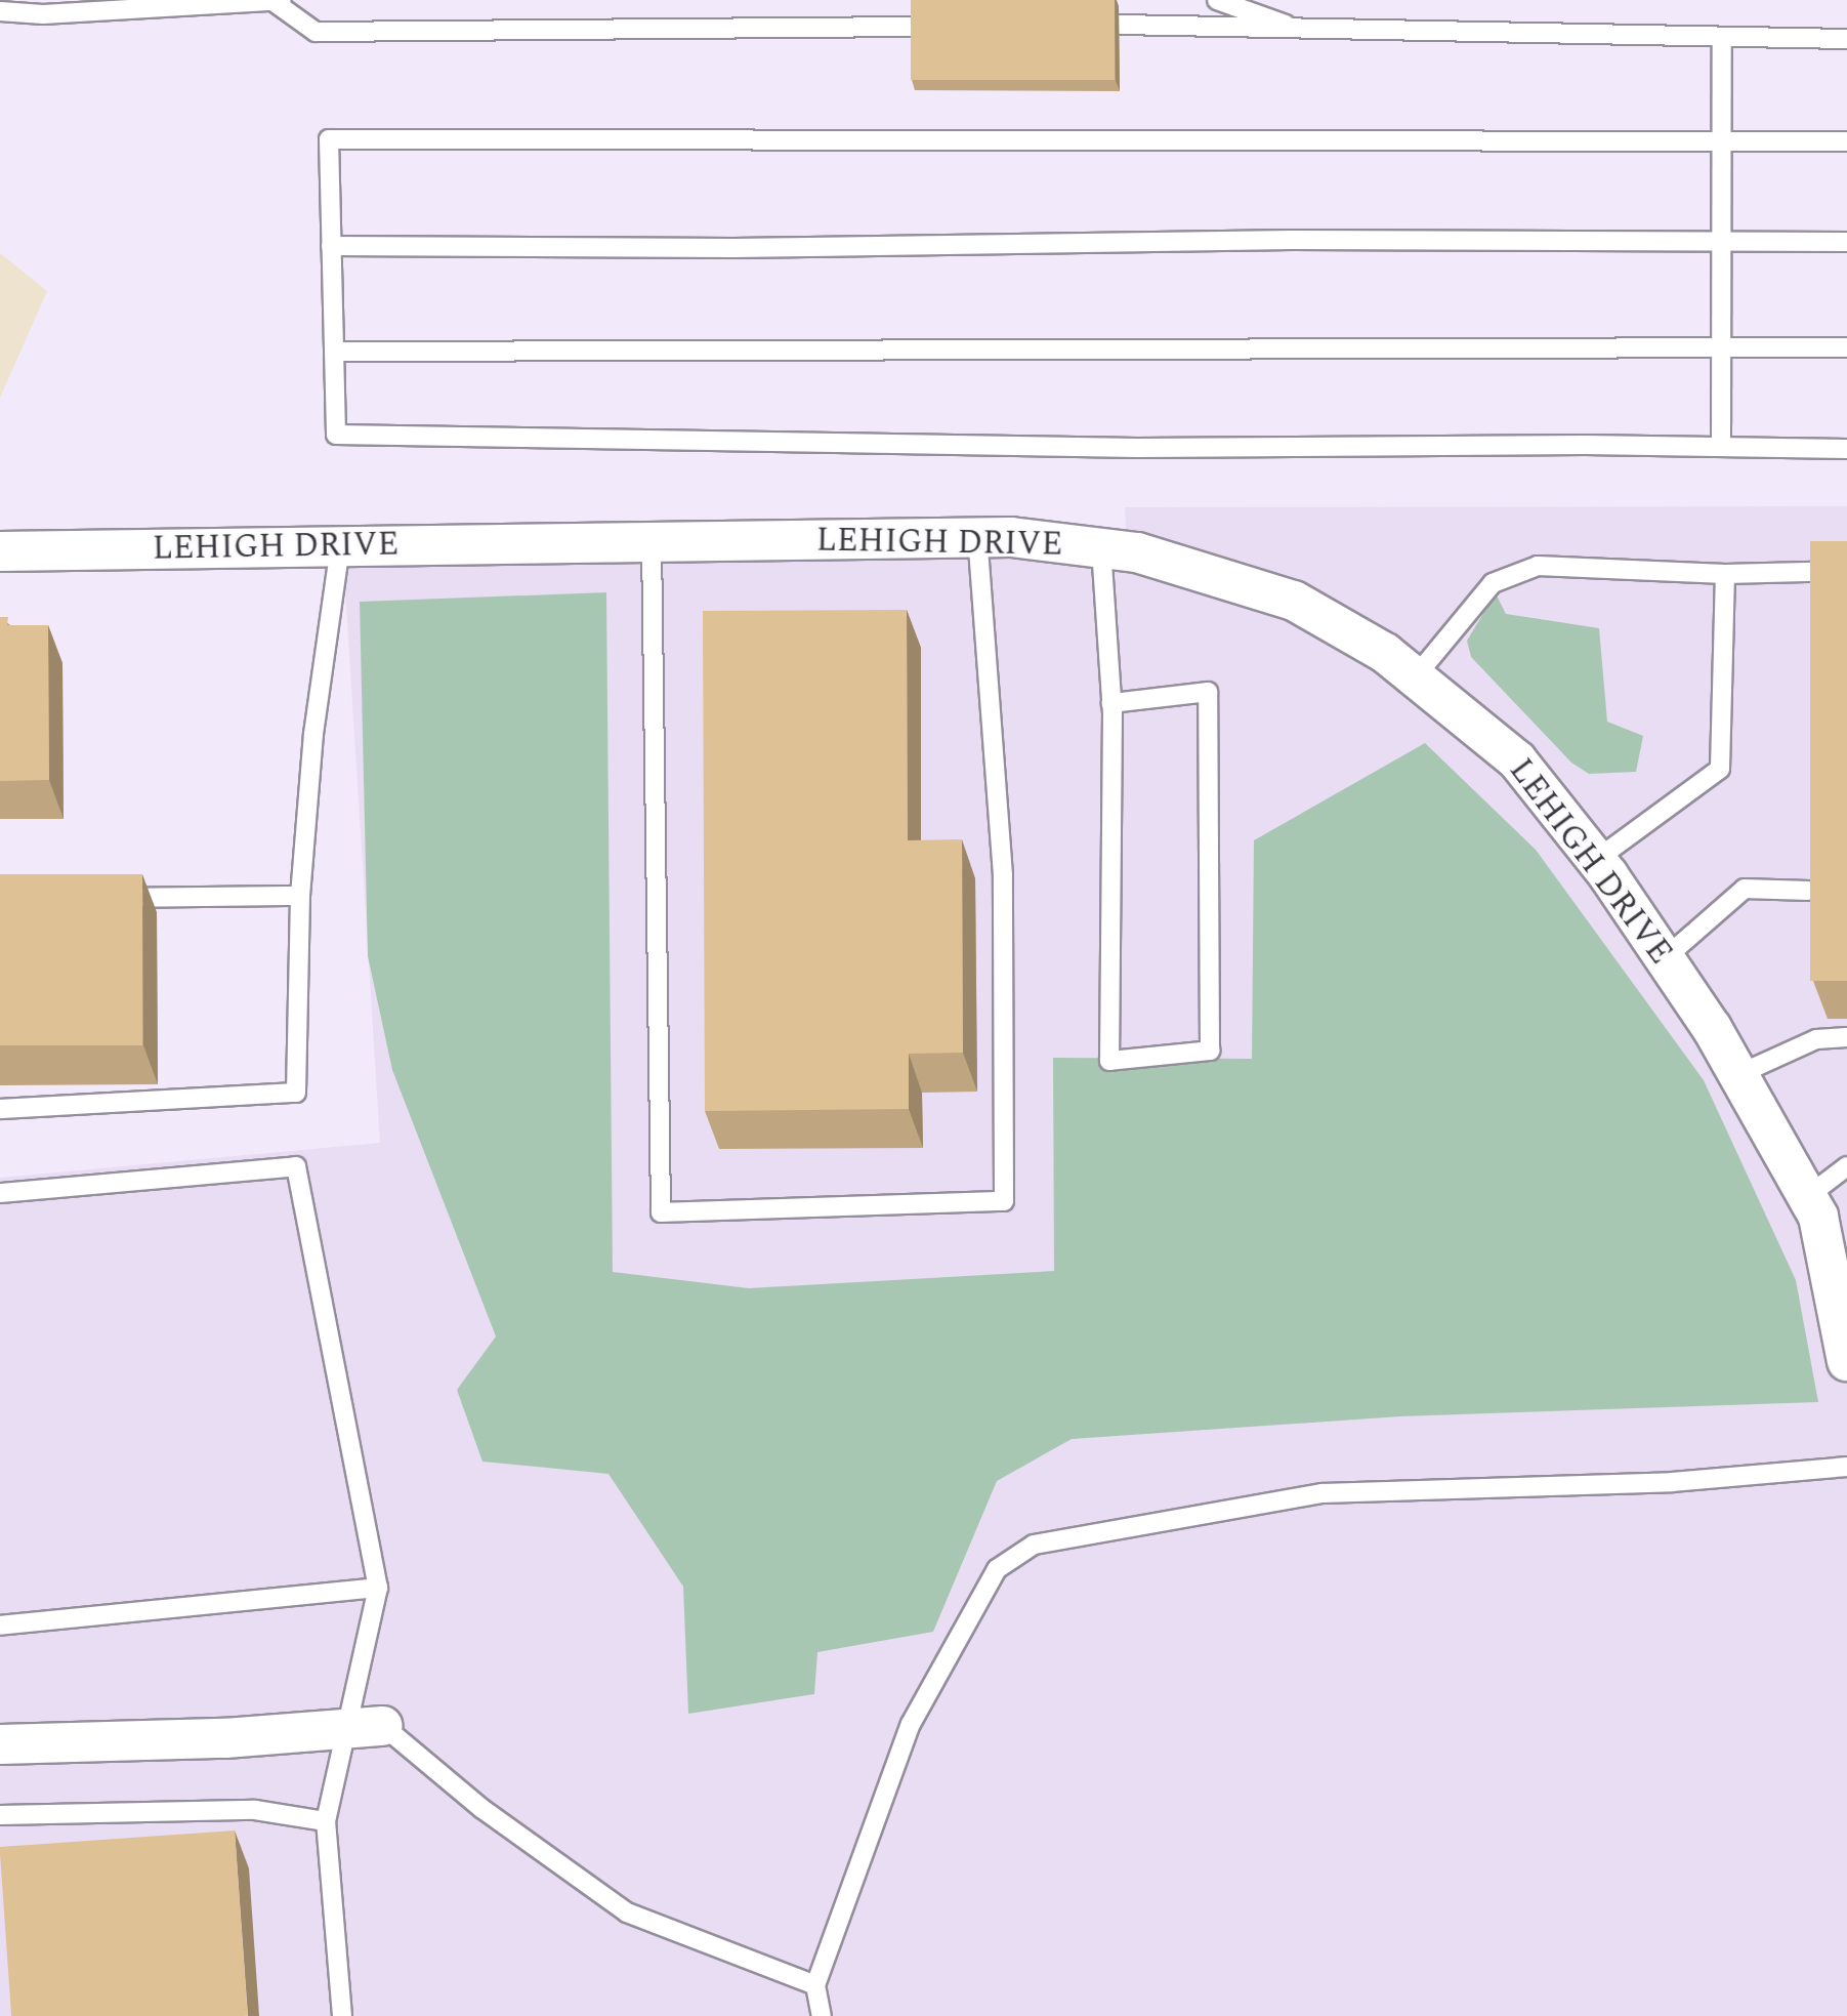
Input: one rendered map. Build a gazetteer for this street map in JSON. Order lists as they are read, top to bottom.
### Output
{
  "streets": {
    "street": ["LEHIGH DRIVE"]
  }
}
